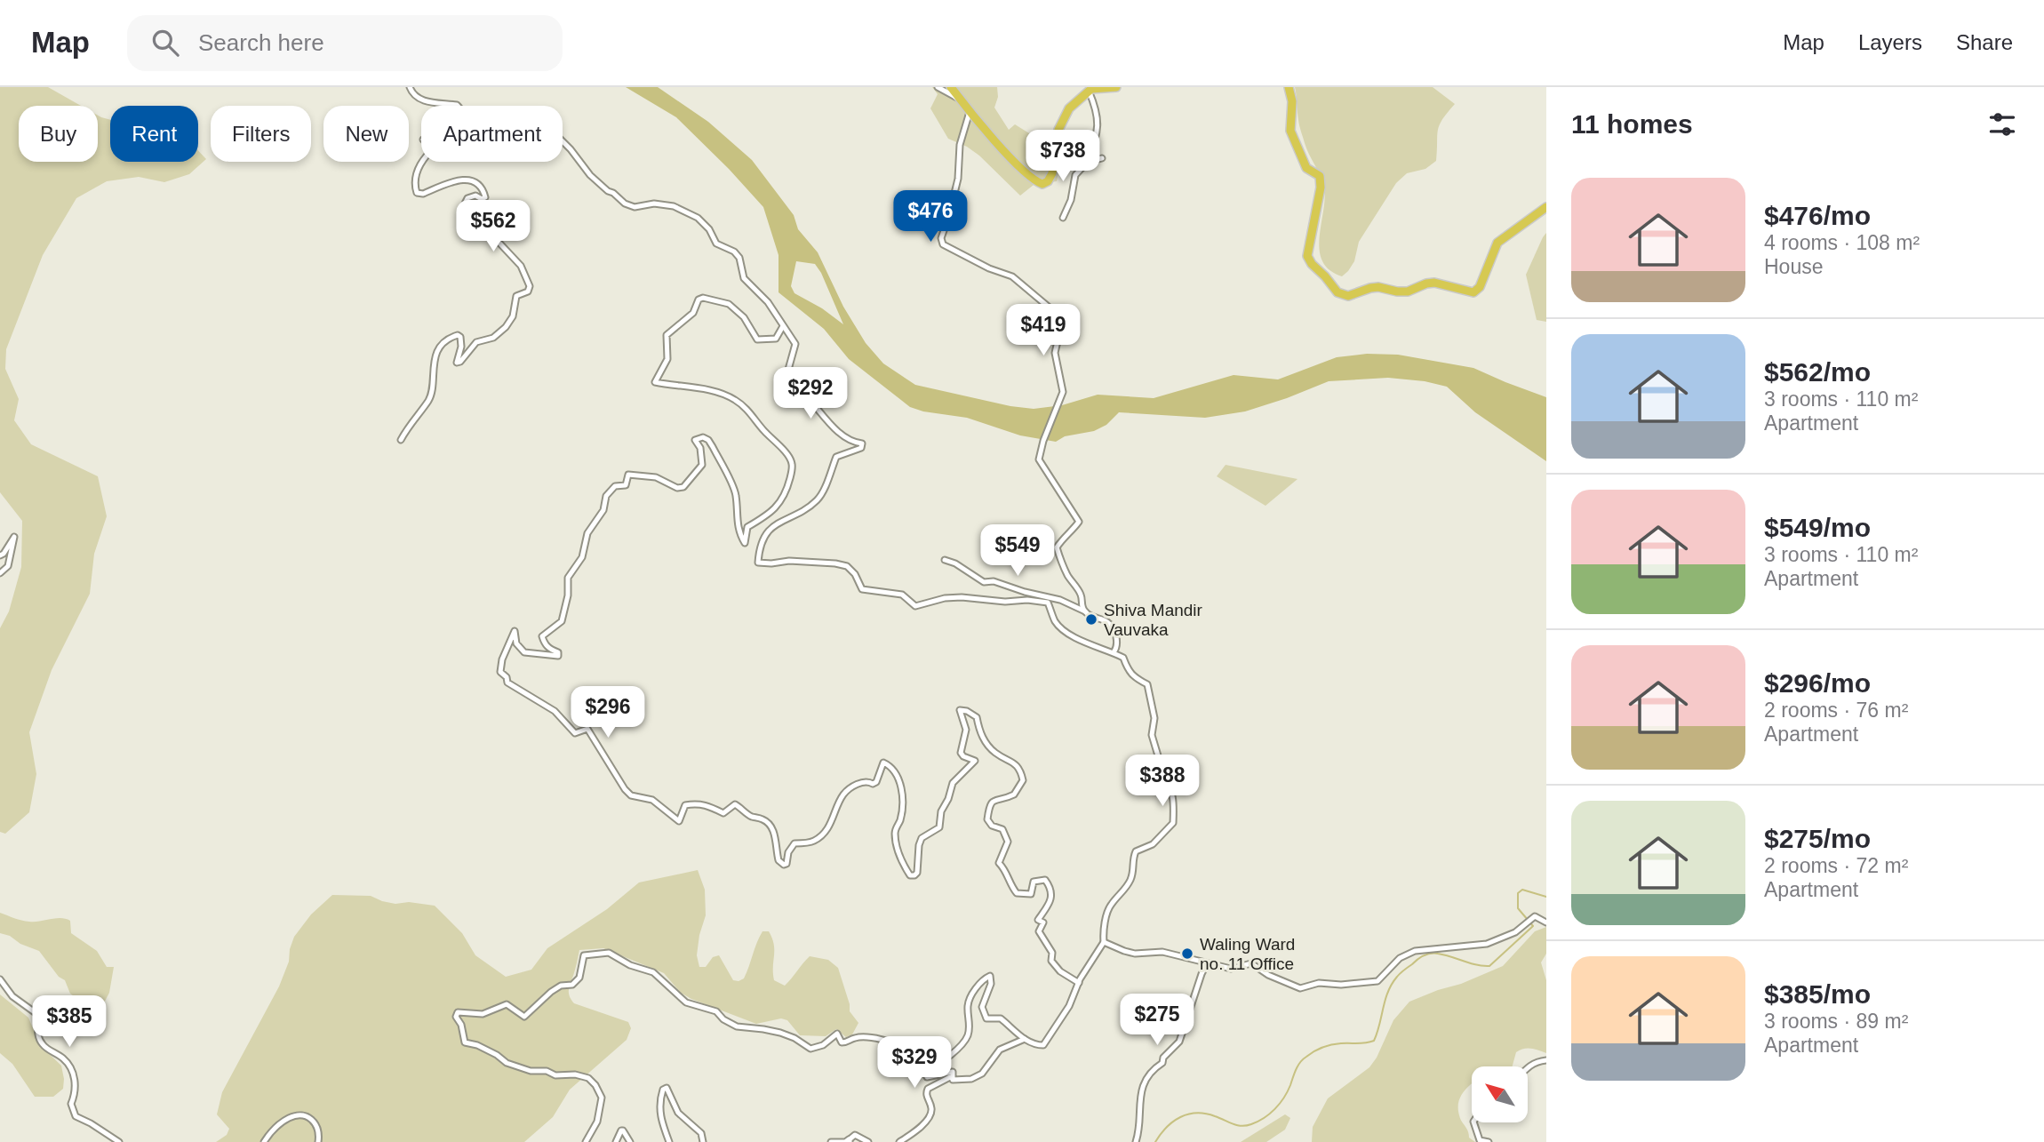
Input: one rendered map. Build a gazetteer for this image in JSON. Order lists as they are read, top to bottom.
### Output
{
  "places": ["Shiva Mandir Vauvaka", "Waling Ward no. 11 Office"],
  "north": "top left",
  "page": {
    "header": "Map",
    "search": "Search here",
    "nav": ["Map", "Layers", "Share"],
    "heading": "11 homes",
    "chip": [
      "Buy",
      "Rent",
      "Filters",
      "New",
      "Apartment"
    ],
    "price": [
      "$738",
      "$476",
      "$562",
      "$419",
      "$292",
      "$549",
      "$296",
      "$388",
      "$275",
      "$385",
      "$329"
    ],
    "list": [
      {
        "name": "$476/mo",
        "note": "4 rooms · 108 m² · House"
      },
      {
        "name": "$562/mo",
        "note": "3 rooms · 110 m² · Apartment"
      },
      {
        "name": "$549/mo",
        "note": "3 rooms · 110 m² · Apartment"
      },
      {
        "name": "$296/mo",
        "note": "2 rooms · 76 m² · Apartment"
      },
      {
        "name": "$275/mo",
        "note": "2 rooms · 72 m² · Apartment"
      },
      {
        "name": "$385/mo",
        "note": "3 rooms · 89 m² · Apartment"
      }
    ]
  }
}
